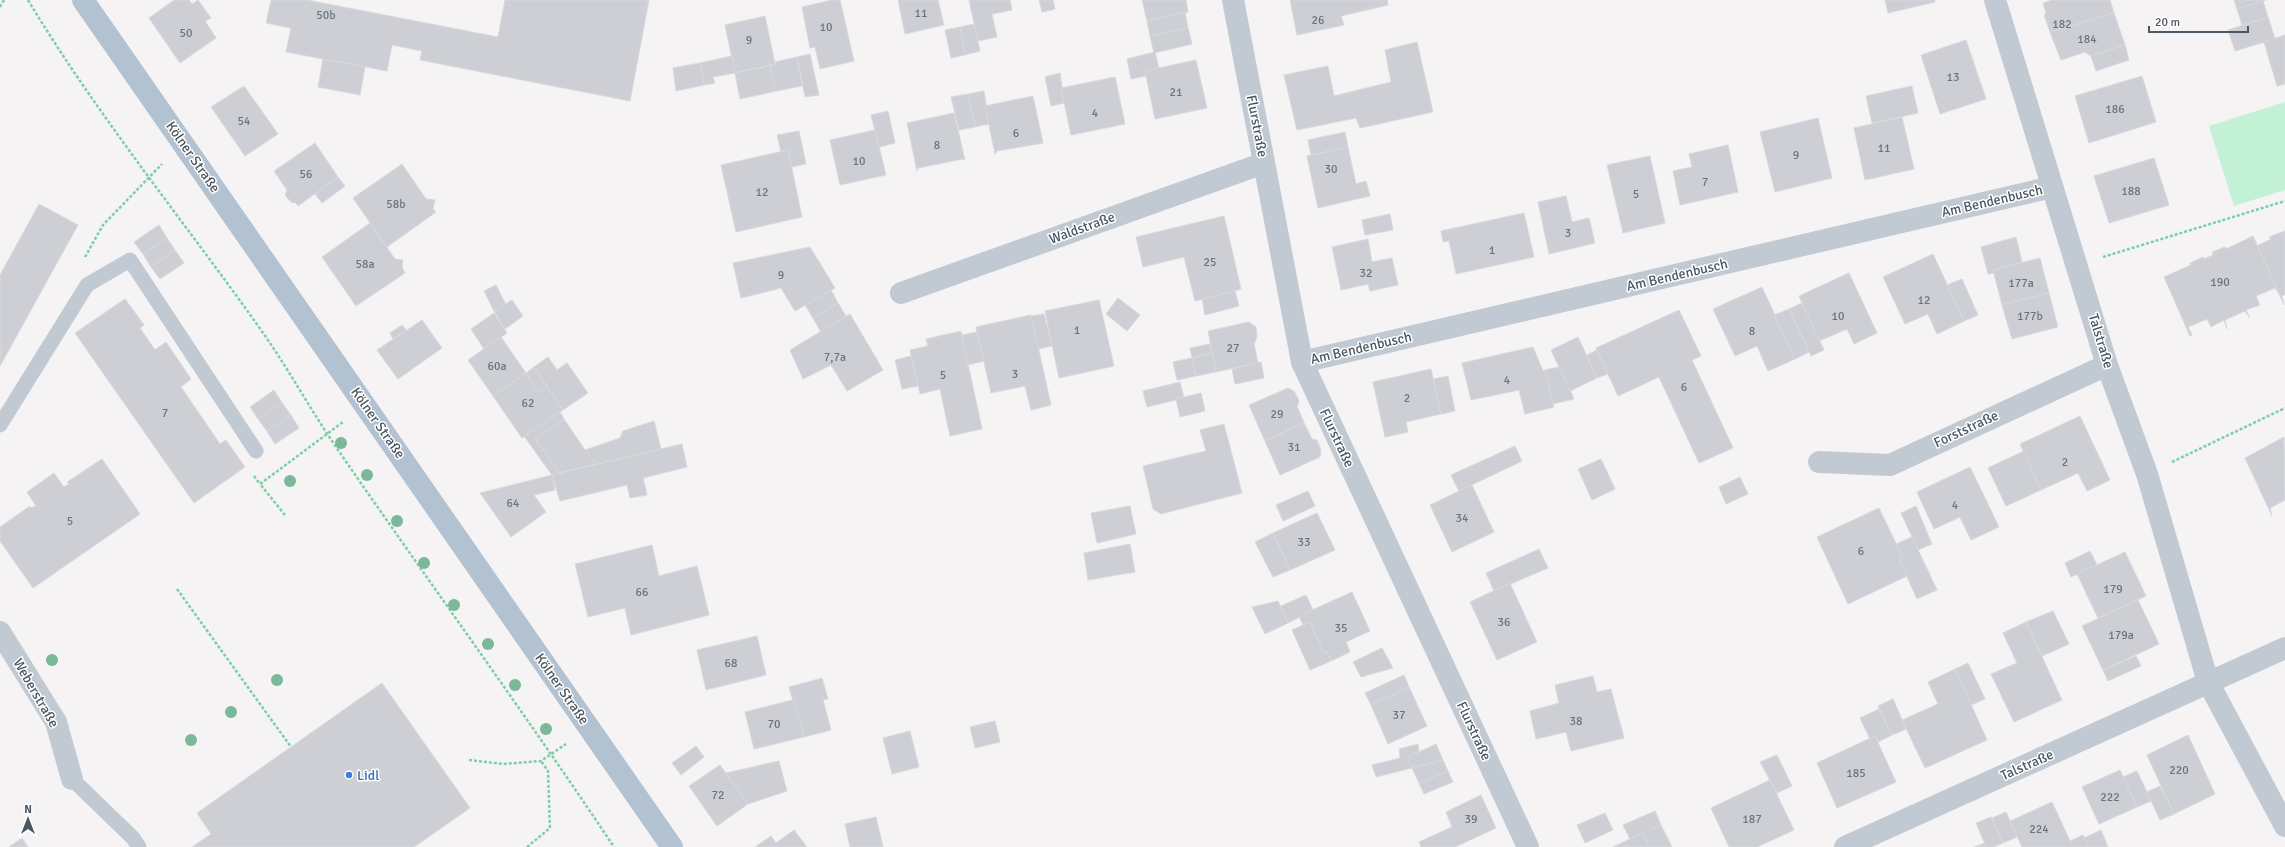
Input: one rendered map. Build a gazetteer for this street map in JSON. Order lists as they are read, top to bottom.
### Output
{
  "streets": {
    "main road": ["Kölner Straße"],
    "street": [
      "Flurstraße",
      "Am Bendenbusch",
      "Waldstraße",
      "Talstraße",
      "Forststraße",
      "Weberstraße"
    ]
  },
  "crossings": [
    ["Flurstraße", "Am Bendenbusch"],
    ["Flurstraße", "Waldstraße"],
    ["Am Bendenbusch", "Talstraße"],
    ["Talstraße", "Forststraße"]
  ],
  "places": ["Lidl"],
  "house_numbers": [
    "11",
    "50b",
    "26",
    "182",
    "10",
    "50",
    "184",
    "9",
    "13",
    "21",
    "186",
    "4",
    "54",
    "6",
    "8",
    "11",
    "9",
    "10",
    "30",
    "56",
    "7",
    "188",
    "12",
    "5",
    "58b",
    "3",
    "1",
    "25",
    "58a",
    "32",
    "9",
    "190",
    "177a",
    "12",
    "10",
    "177b",
    "1",
    "8",
    "27",
    "7,7a",
    "60a",
    "3",
    "5",
    "4",
    "6",
    "2",
    "62",
    "7",
    "29",
    "31",
    "2",
    "64",
    "4",
    "34",
    "5",
    "33",
    "6",
    "179",
    "66",
    "36",
    "35",
    "179a",
    "68",
    "37",
    "38",
    "70",
    "220",
    "185",
    "72",
    "222",
    "39",
    "187",
    "224"
  ],
  "scale_bar": "20 m",
  "north": "top"
}
